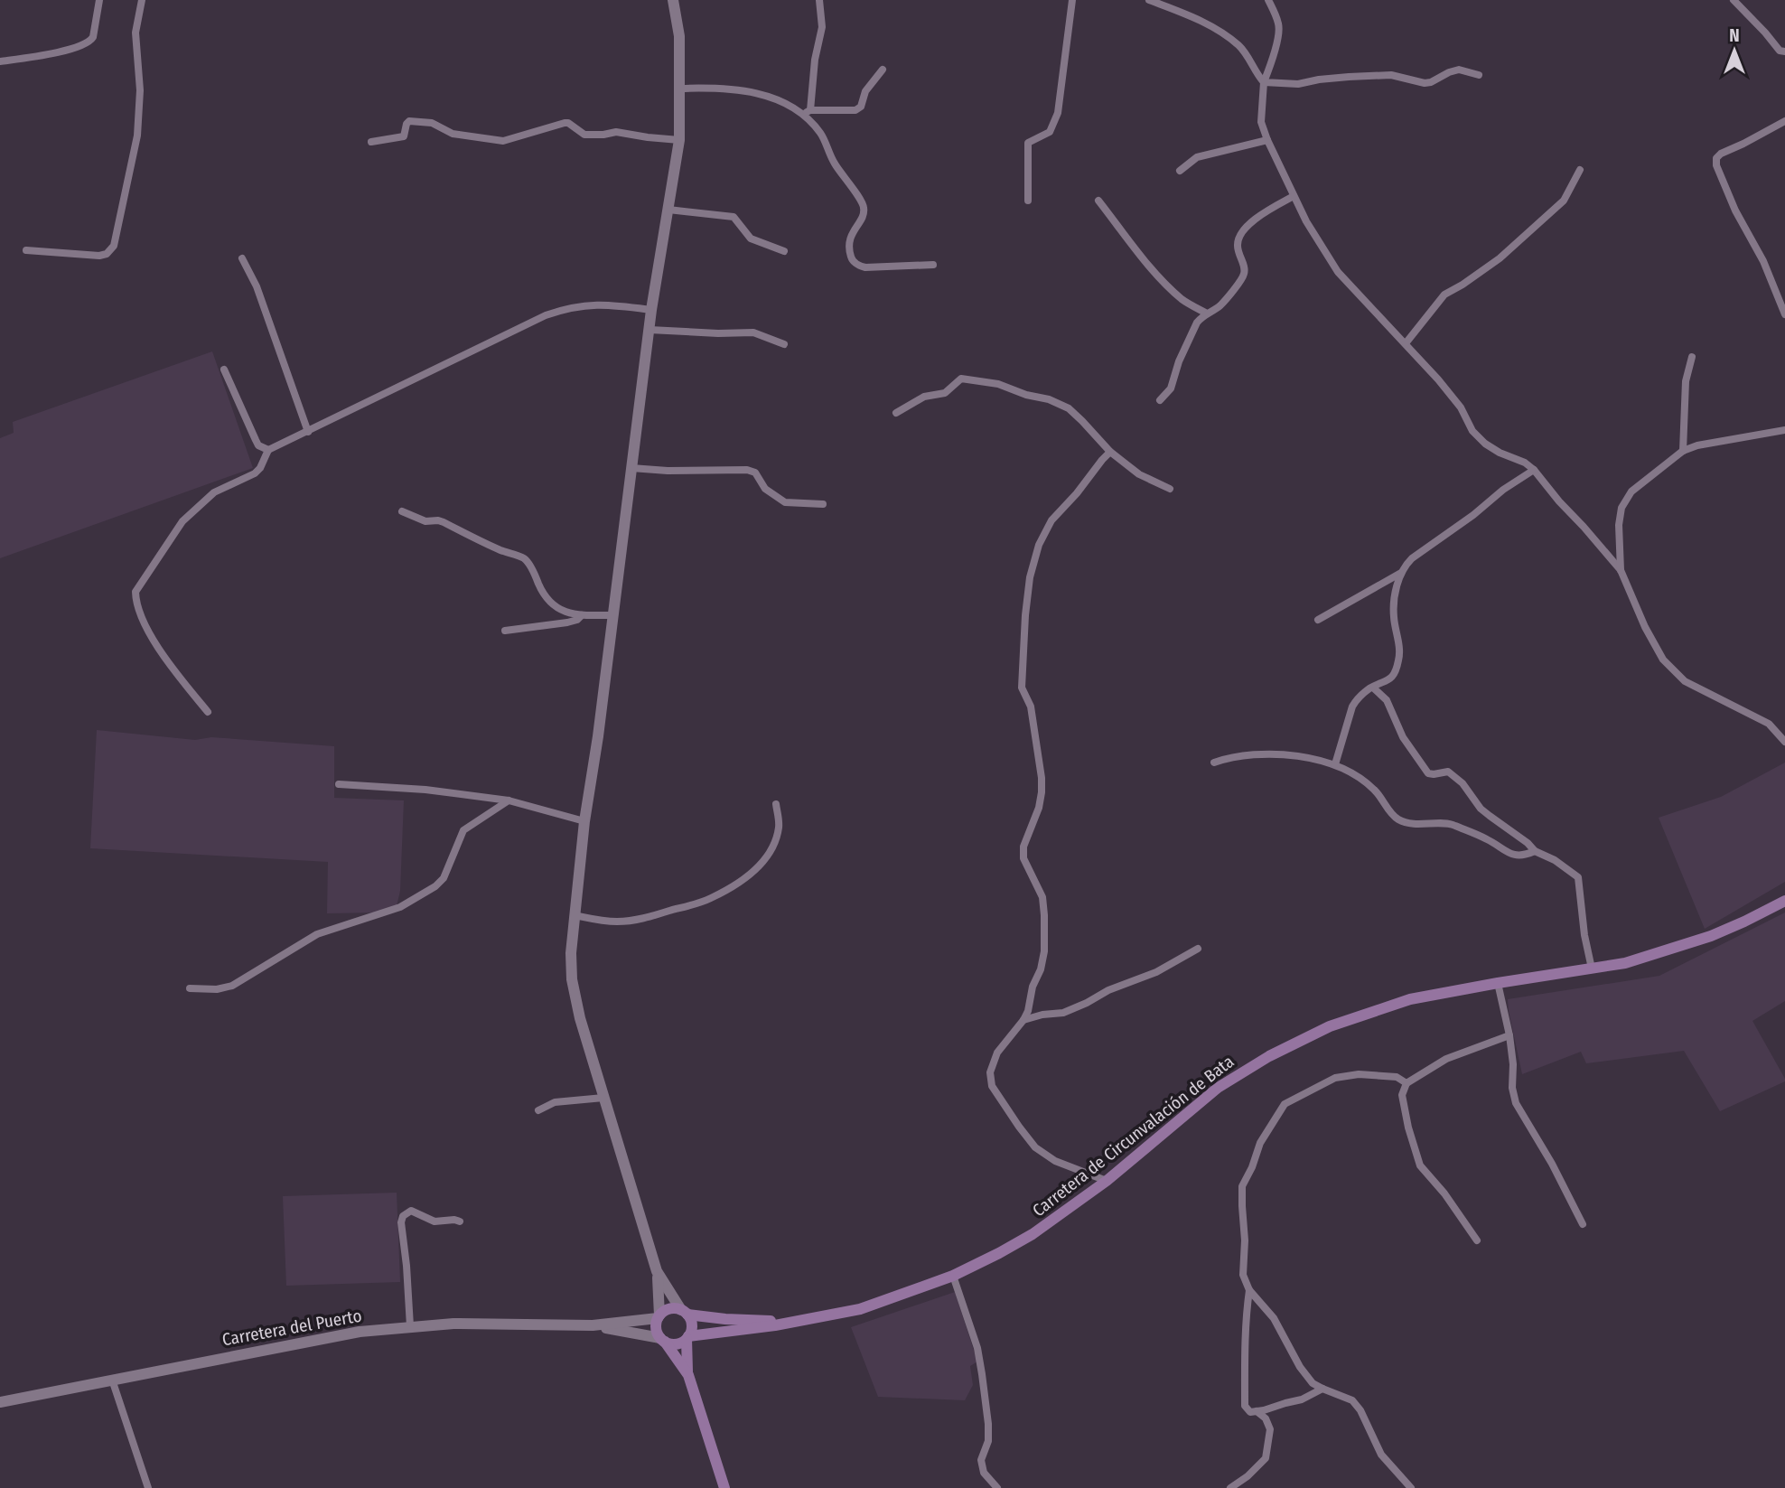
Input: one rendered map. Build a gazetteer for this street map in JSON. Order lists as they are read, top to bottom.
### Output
{
  "streets": {
    "main road": ["Carretera de Circunvalación de Bata", "Carretera del Puerto"]
  },
  "crossings": [
    ["Carretera de Circunvalación de Bata", "Carretera del Puerto"]
  ],
  "north": "top"
}
